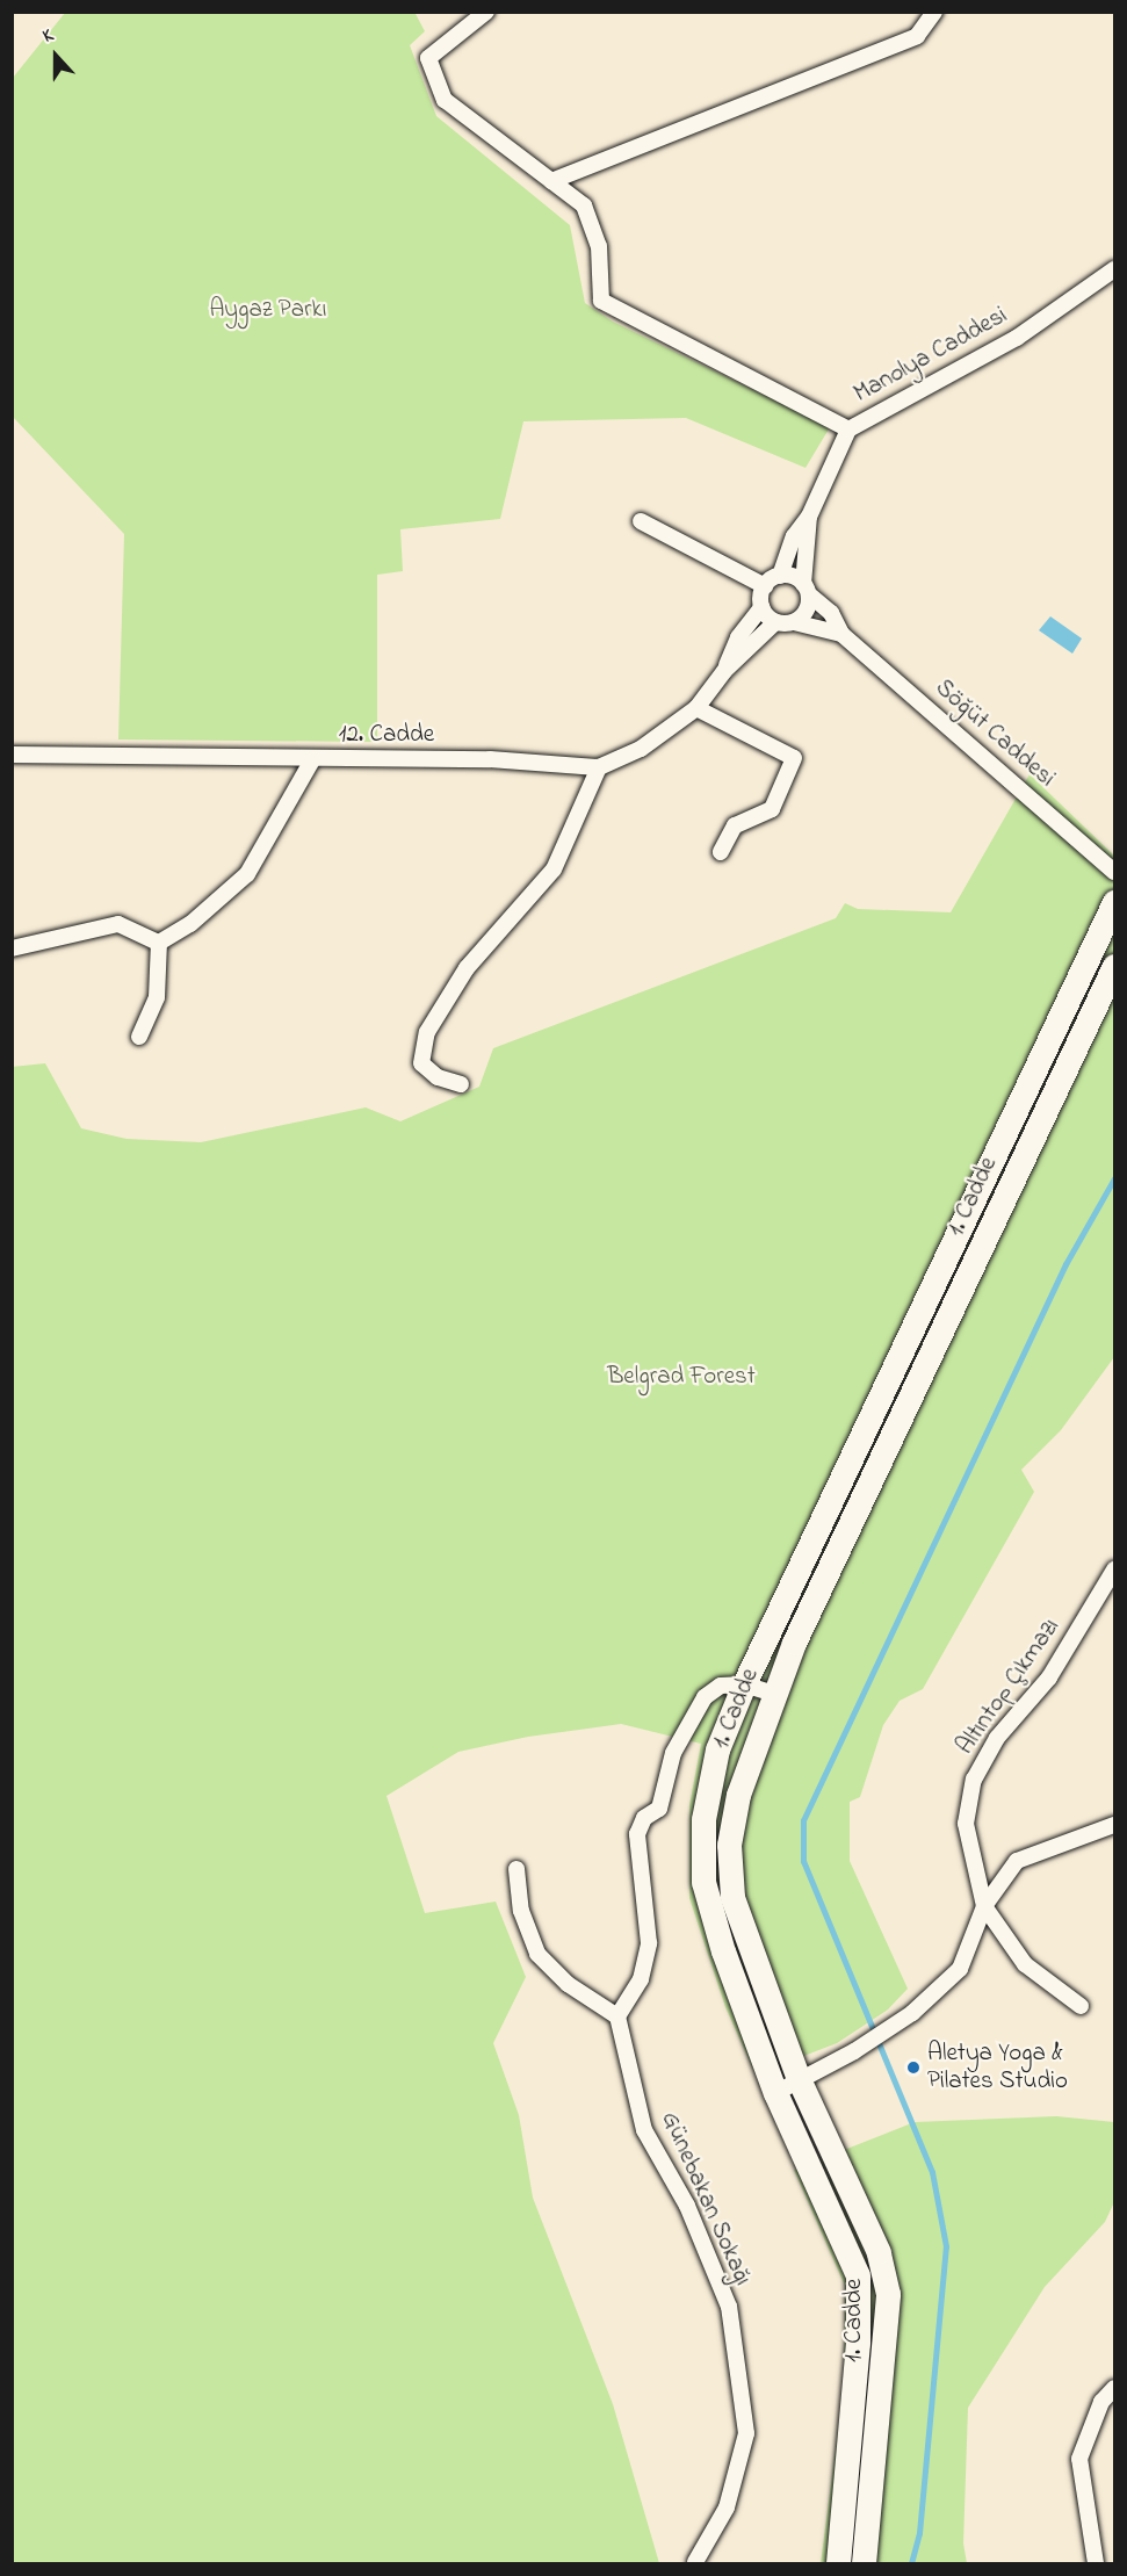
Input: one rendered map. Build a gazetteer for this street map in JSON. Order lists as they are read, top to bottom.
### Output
{
  "streets": {
    "main road": ["1. Cadde"],
    "street": [
      "Manolya Caddesi",
      "Söğüt Caddesi",
      "12. Cadde",
      "Altıntop Çıkmazı",
      "Günebakan Sokağı"
    ]
  },
  "parks": ["Aygaz Parkı", "Belgrad Forest"],
  "places": ["Aletya Yoga & Pilates Studio"],
  "north": "top"
}
